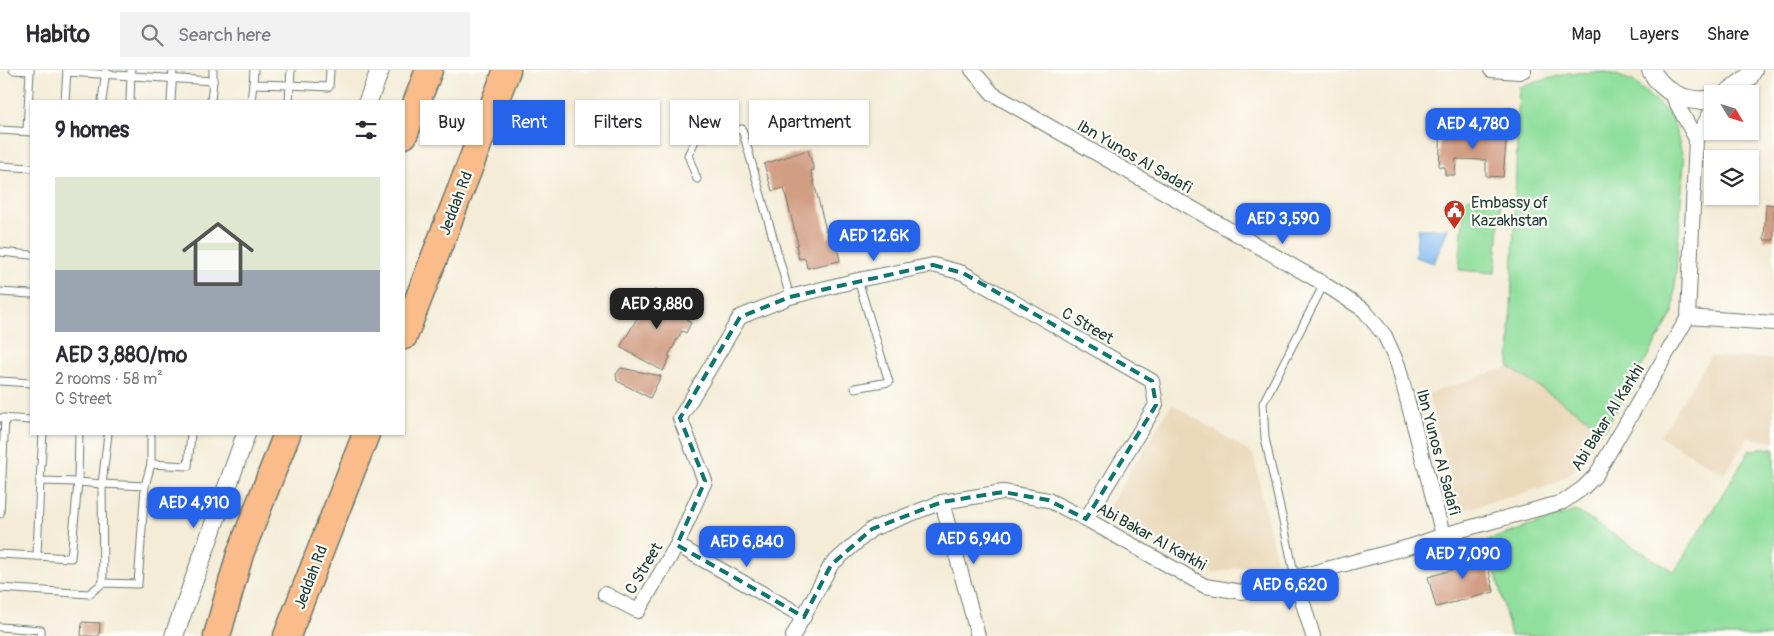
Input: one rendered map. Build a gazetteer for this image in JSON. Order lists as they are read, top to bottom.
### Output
{
  "streets": {
    "highway": ["Jeddah Rd"],
    "street": ["Ibn Yunos Al Sadafi", "C Street", "Abi Bakar Al Karkhi"]
  },
  "crossings": [
    ["Ibn Yunos Al Sadafi", "Abi Bakar Al Karkhi"],
    ["C Street", "Abi Bakar Al Karkhi"]
  ],
  "places": {
    "public building": ["Embassy of Kazakhstan"]
  },
  "north": "bottom right",
  "page": {
    "header": "Habito",
    "search": "Search here",
    "nav": ["Map", "Layers", "Share"],
    "chip": [
      "Buy",
      "Rent",
      "Filters",
      "New",
      "Apartment"
    ],
    "heading": "9 homes",
    "price": [
      "AED 4,780",
      "AED 3,590",
      "AED 12.6K",
      "AED 3,880",
      "AED 4,910",
      "AED 6,940",
      "AED 6,840",
      "AED 7,090",
      "AED 6,620"
    ],
    "list": [
      {
        "name": "AED 3,880/mo",
        "note": "2 rooms · 58 m² · C Street"
      }
    ]
  }
}
